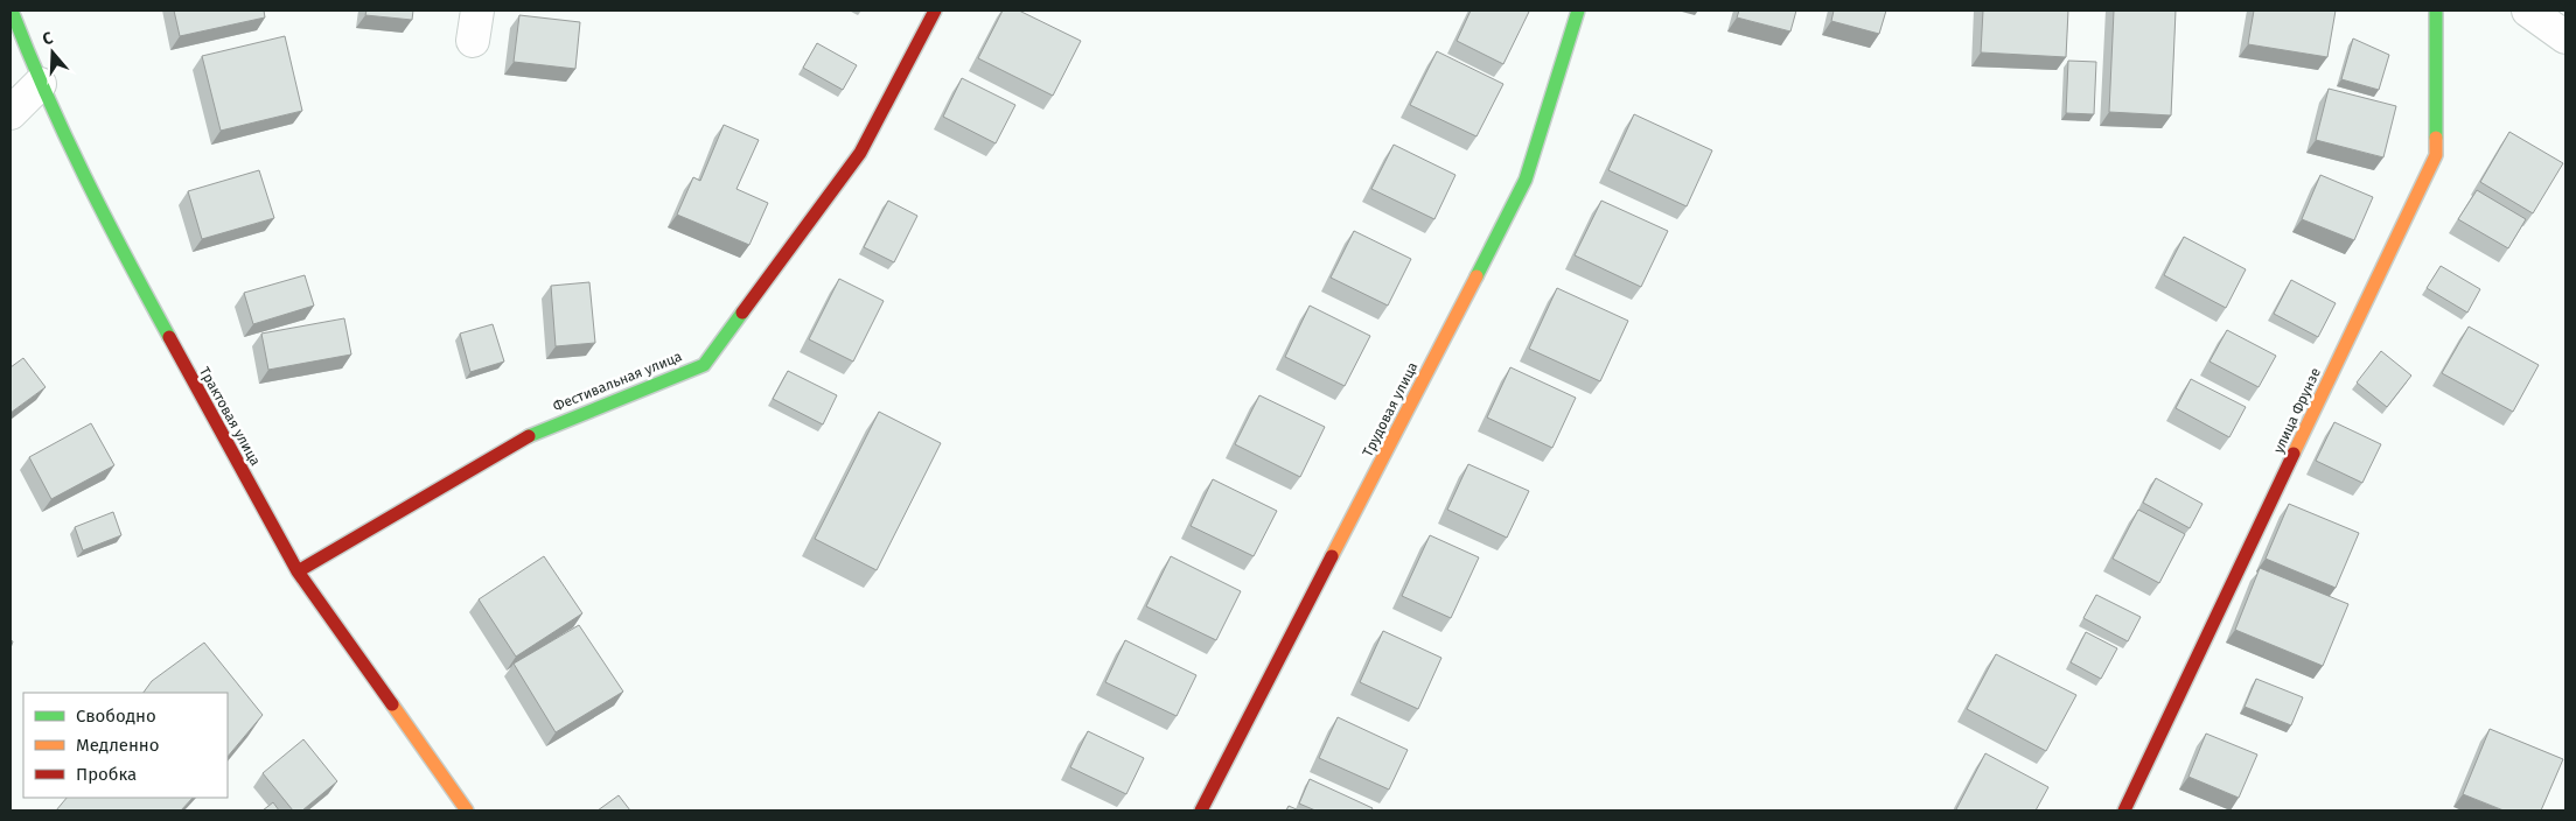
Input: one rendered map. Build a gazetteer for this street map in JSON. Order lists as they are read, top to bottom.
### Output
{
  "streets": {
    "street": [
      "Фестивальная улица",
      "Трудовая улица",
      "улица Фрунзе",
      "Трактовая улица"
    ]
  },
  "crossings": [
    ["Фестивальная улица", "Трактовая улица"]
  ],
  "legend": ["Свободно", "Медленно", "Пробка"],
  "north": "top"
}
